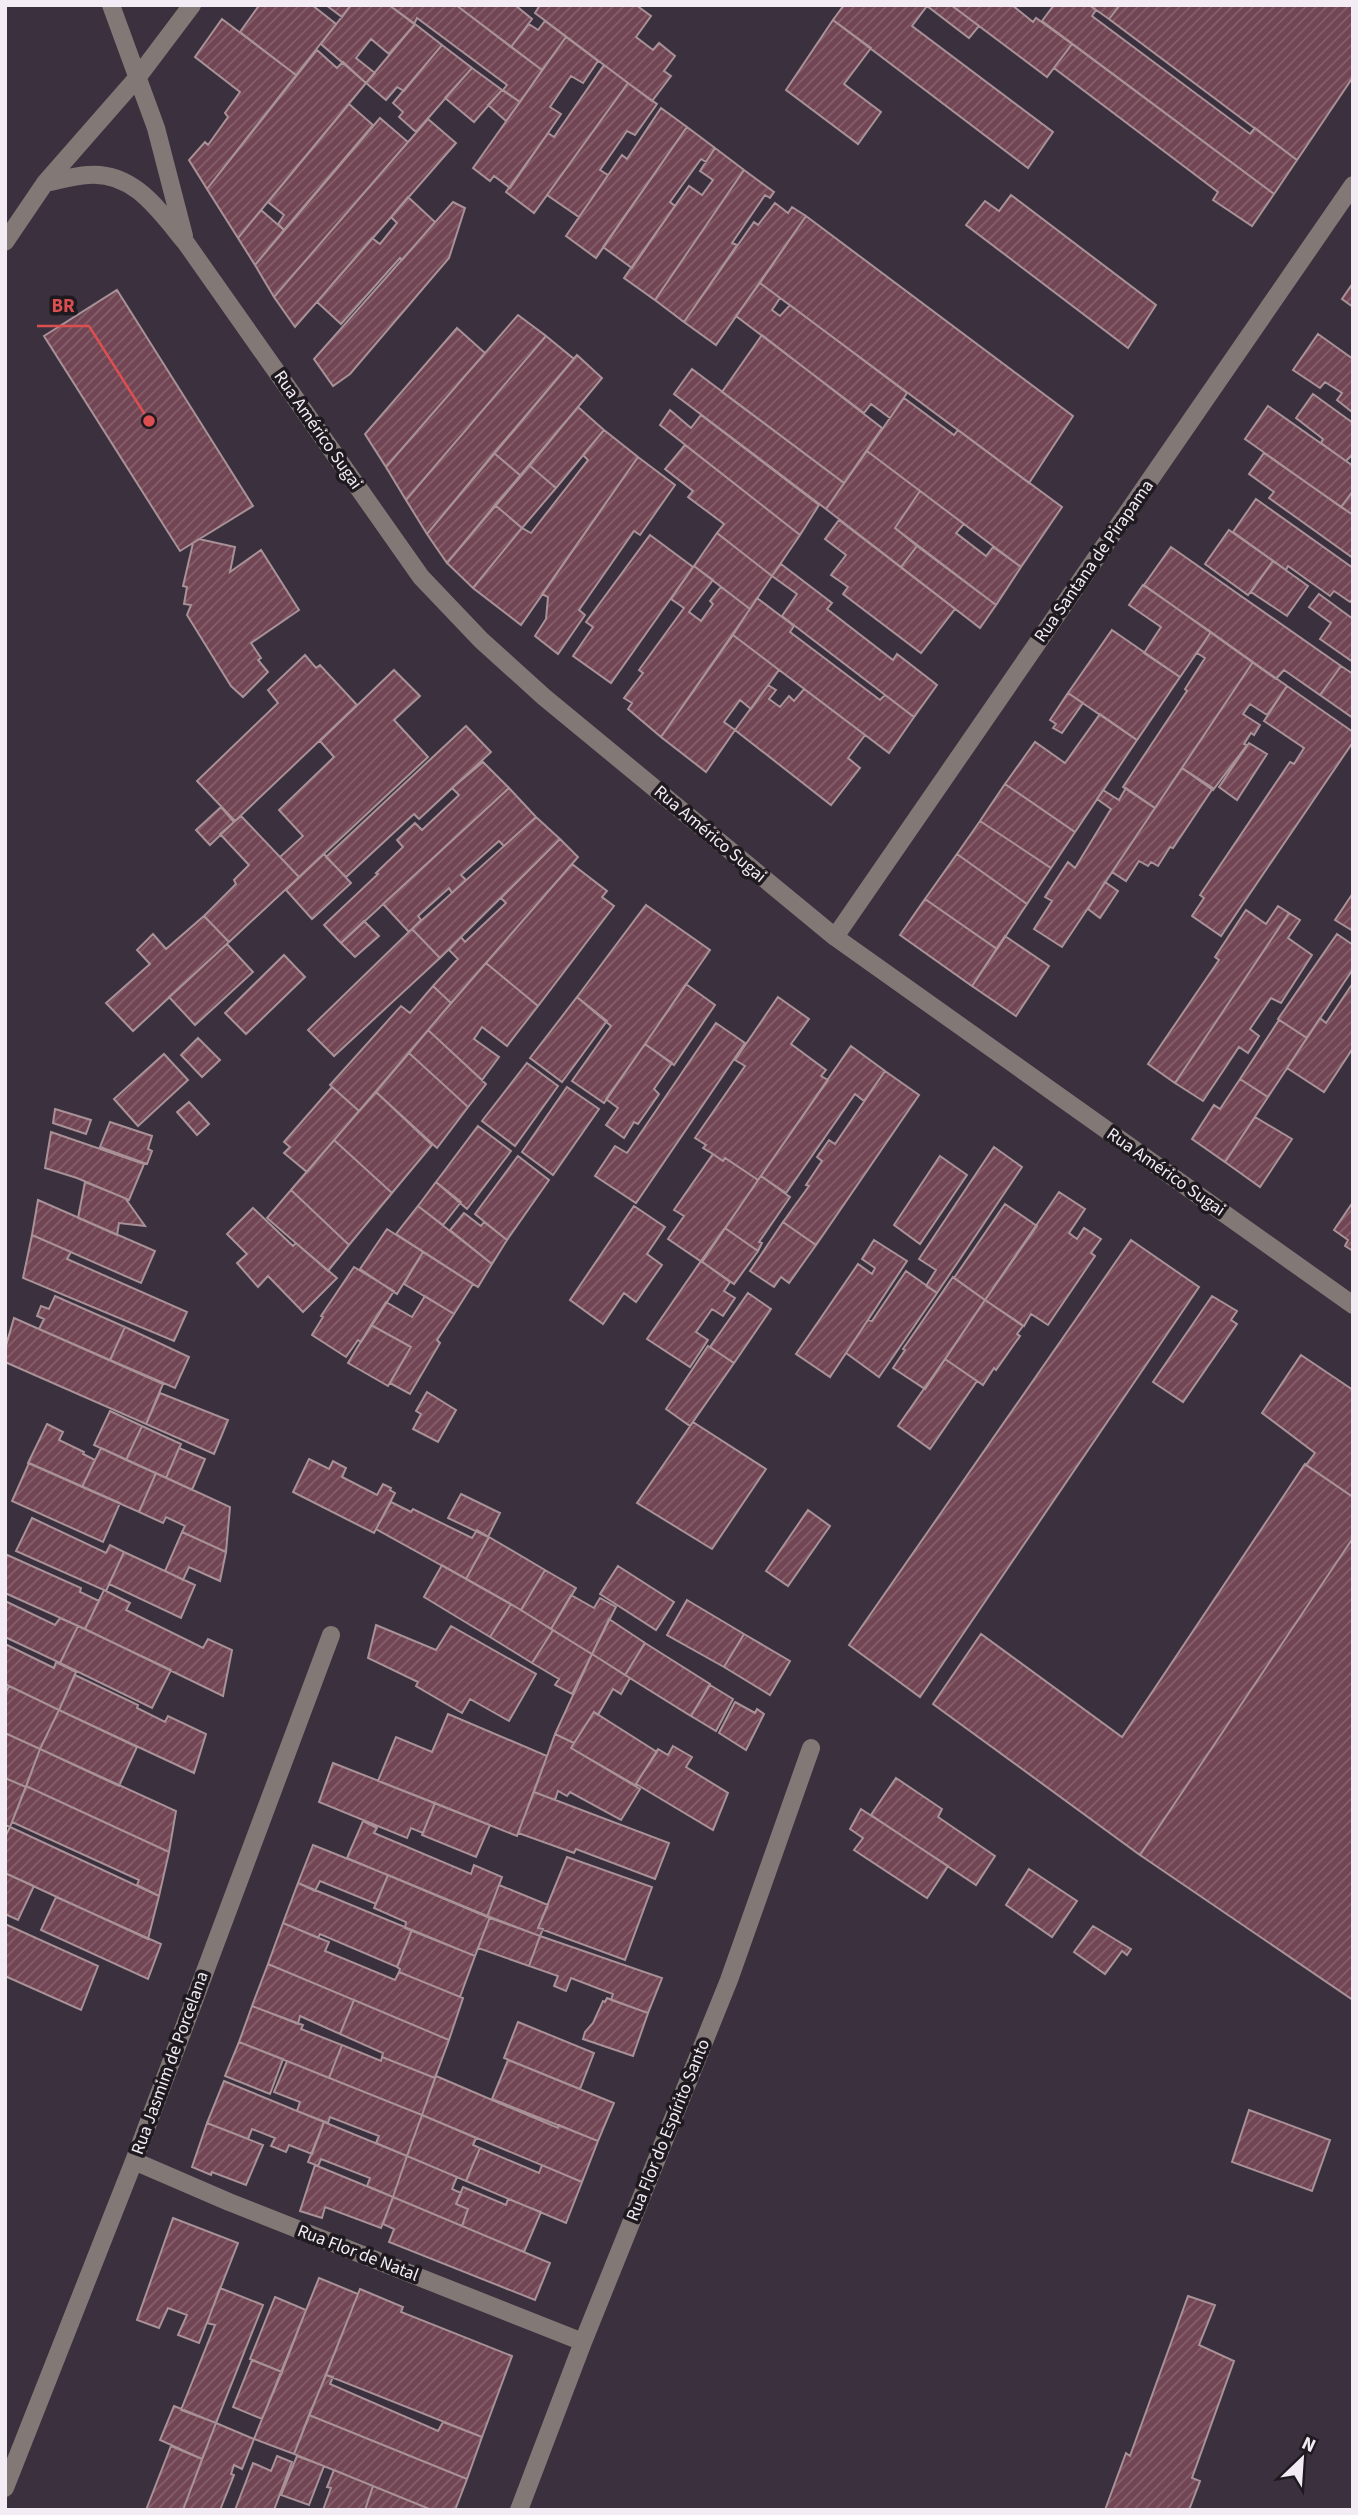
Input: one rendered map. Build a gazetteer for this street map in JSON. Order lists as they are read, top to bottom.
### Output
{
  "streets": {
    "street": [
      "Rua Américo Sugai",
      "Rua Santana de Pirapama",
      "Rua Jasmim de Porcelana",
      "Rua Flor do Espírito Santo",
      "Rua Flor de Natal"
    ]
  },
  "crossings": [
    ["Rua Américo Sugai", "Rua Santana de Pirapama"],
    ["Rua Jasmim de Porcelana", "Rua Flor de Natal"],
    ["Rua Flor do Espírito Santo", "Rua Flor de Natal"]
  ],
  "places": ["BR"],
  "north": "top right"
}
